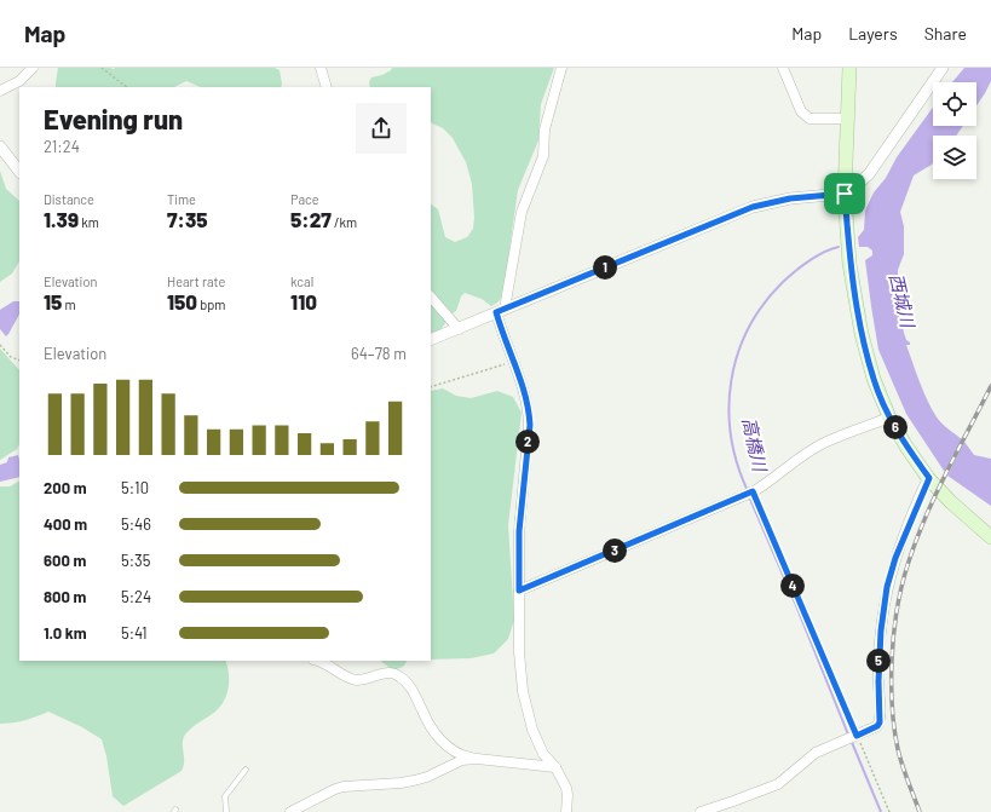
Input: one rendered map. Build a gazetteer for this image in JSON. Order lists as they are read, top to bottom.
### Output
{
  "water": ["西城川", "高橋川"],
  "page": {
    "header": "Map",
    "nav": ["Map", "Layers", "Share"],
    "heading": ["Evening run", "21:24"],
    "stats": [
      ["Distance", "1.39 km"],
      ["Time", "7:35"],
      ["Pace", "5:27 /km"],
      ["Elevation", "15 m"],
      ["Heart rate", "150 bpm"],
      ["kcal", "110"]
    ],
    "pins": [
      "1",
      "6",
      "2",
      "3",
      "4",
      "5"
    ],
    "chart": ["Elevation", "64–78 m"],
    "list": [
      {
        "name": "200 m",
        "note": "5:10"
      },
      {
        "name": "400 m",
        "note": "5:46"
      },
      {
        "name": "600 m",
        "note": "5:35"
      },
      {
        "name": "800 m",
        "note": "5:24"
      },
      {
        "name": "1.0 km",
        "note": "5:41"
      }
    ]
  }
}
